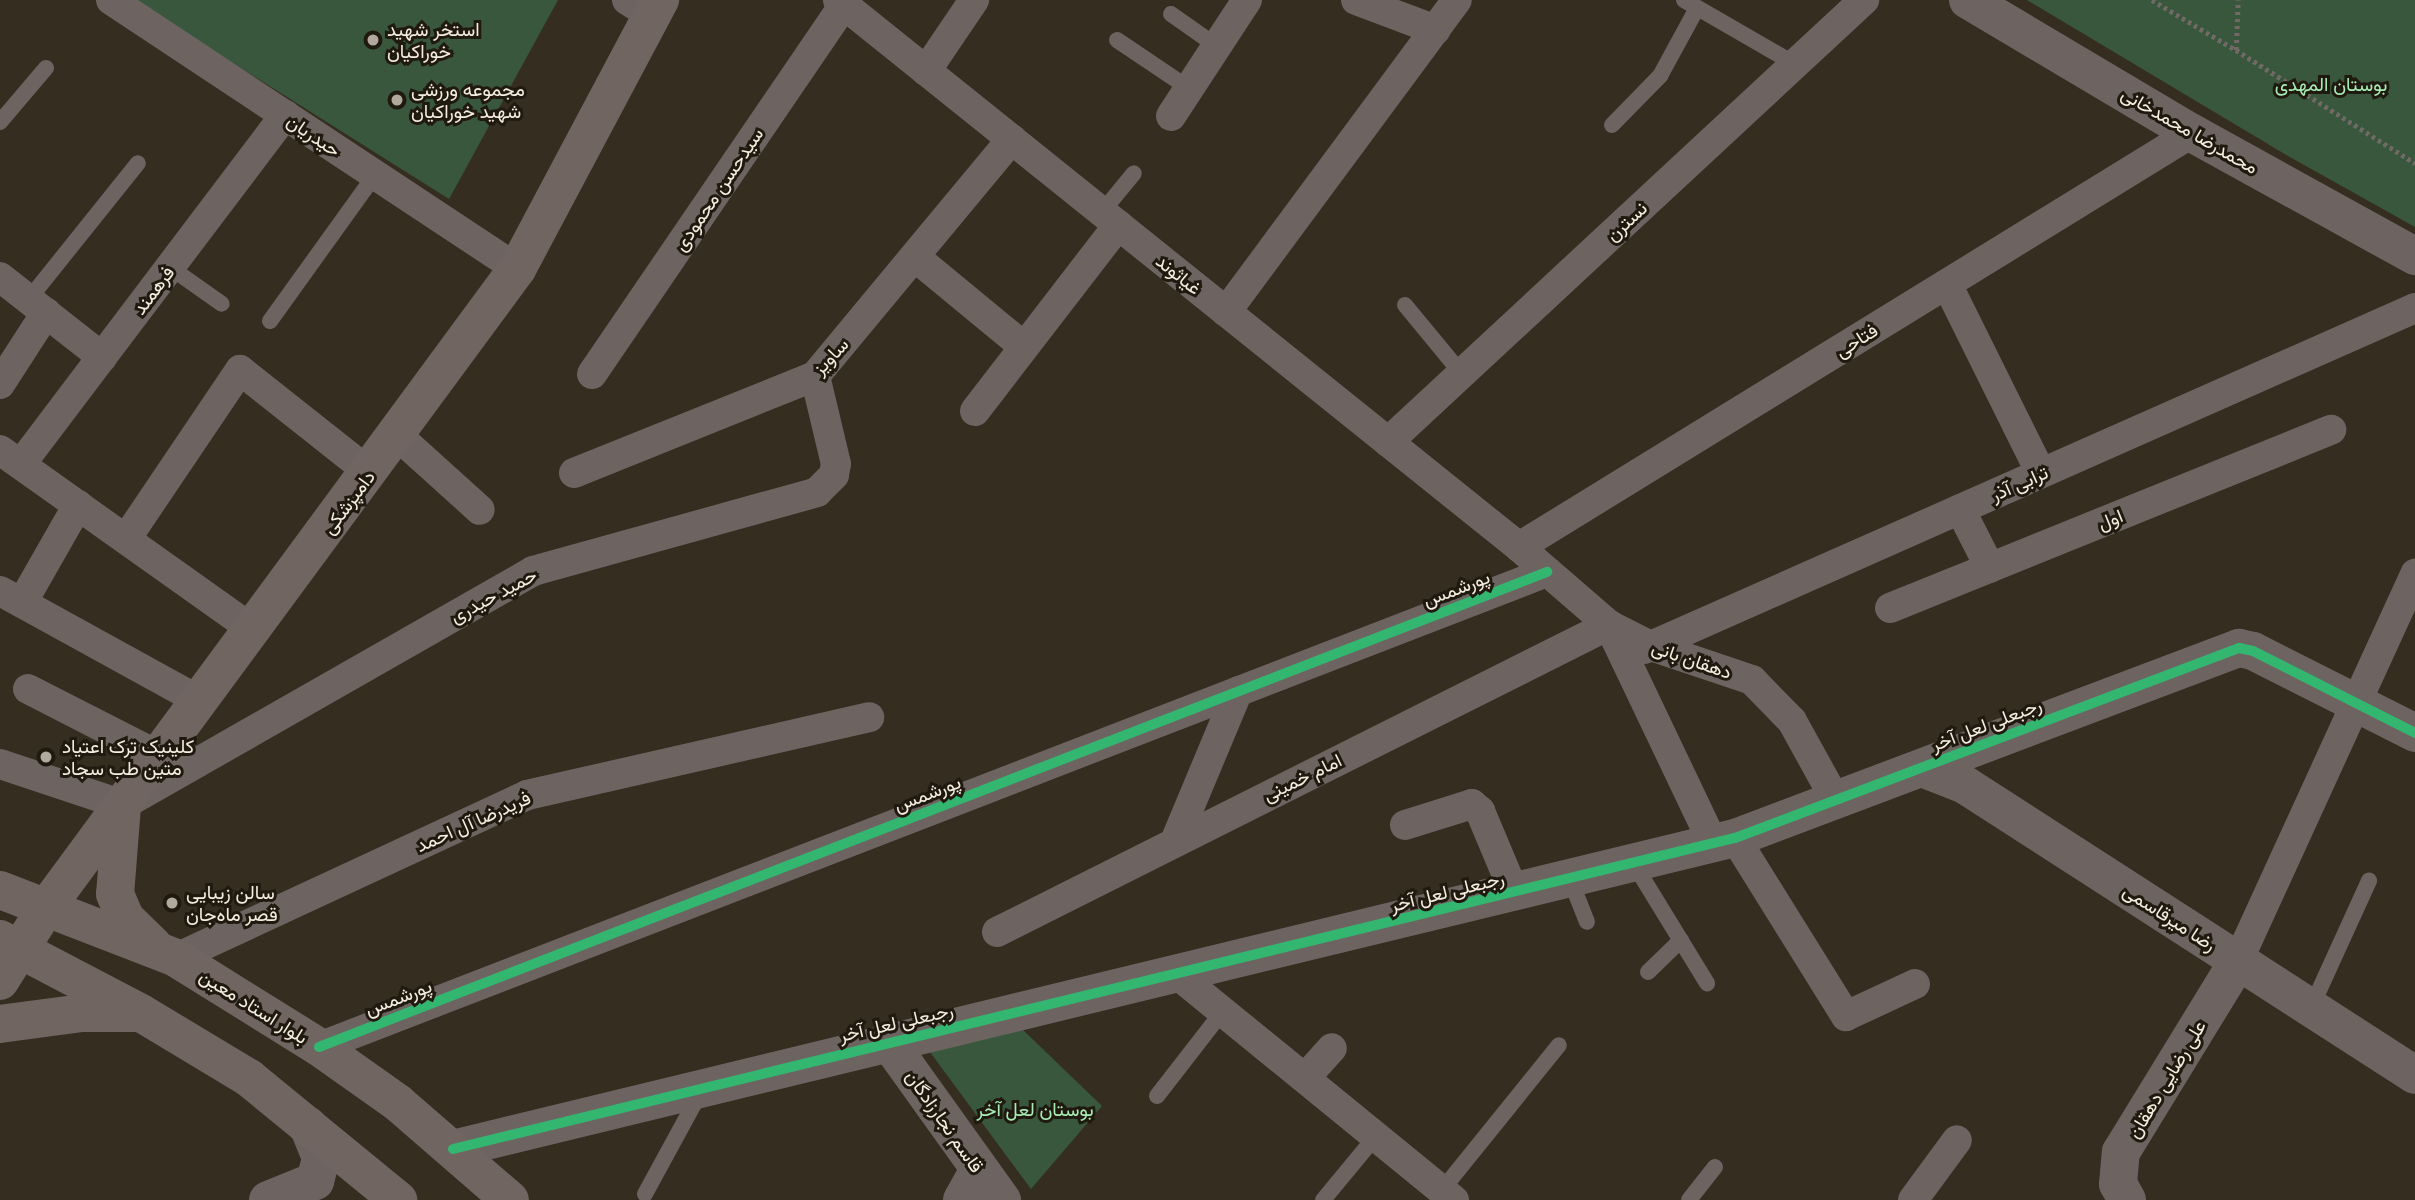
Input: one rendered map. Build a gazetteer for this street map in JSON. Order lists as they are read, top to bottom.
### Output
{
  "streets": {
    "main road": ["دامپزشکی", "بلوار استاد معین"],
    "street": [
      "محمدرضا محمدخانی",
      "حیدریان",
      "سیدحسن محمودی",
      "نسترن",
      "غیاثوند",
      "فرهمند",
      "فتاحی",
      "ساویز",
      "ترابی آذر",
      "اول",
      "پورشمس",
      "حمید حیدری",
      "دهقان بانی",
      "رجبعلی لعل آخر",
      "امام خمینی",
      "فریدرضا آل احمد",
      "رضا میرقاسمی",
      "علی رضایی دهقان",
      "قاسم نجارزادگان"
    ]
  },
  "crossings": [
    ["محمدرضا محمدخانی", "فتاحی"],
    ["حیدریان", "فرهمند"],
    ["حیدریان", "دامپزشکی"],
    ["سیدحسن محمودی", "غیاثوند"],
    ["نسترن", "غیاثوند"],
    ["غیاثوند", "فتاحی"],
    ["غیاثوند", "ساویز"],
    ["غیاثوند", "دهقان بانی"],
    ["فتاحی", "دهقان بانی"],
    ["ساویز", "حمید حیدری"],
    ["ترابی آذر", "دهقان بانی"],
    ["دامپزشکی", "حمید حیدری"],
    ["دامپزشکی", "بلوار استاد معین"],
    ["پورشمس", "دهقان بانی"],
    ["پورشمس", "بلوار استاد معین"],
    ["دهقان بانی", "رجبعلی لعل آخر"],
    ["دهقان بانی", "امام خمینی"],
    ["رجبعلی لعل آخر", "رضا میرقاسمی"],
    ["رجبعلی لعل آخر", "بلوار استاد معین"],
    ["رجبعلی لعل آخر", "قاسم نجارزادگان"],
    ["فریدرضا آل احمد", "بلوار استاد معین"],
    ["رضا میرقاسمی", "علی رضایی دهقان"]
  ],
  "parks": ["بوستان المهدی", "بوستان لعل آخر"],
  "places": [
    "استخر شهید خوراکیان",
    "مجموعه ورزشی شهید خوراکیان",
    "کلینیک ترک اعتیاد متین طب سجاد",
    "سالن زیبایی قصر ماه‌جان"
  ]
}
